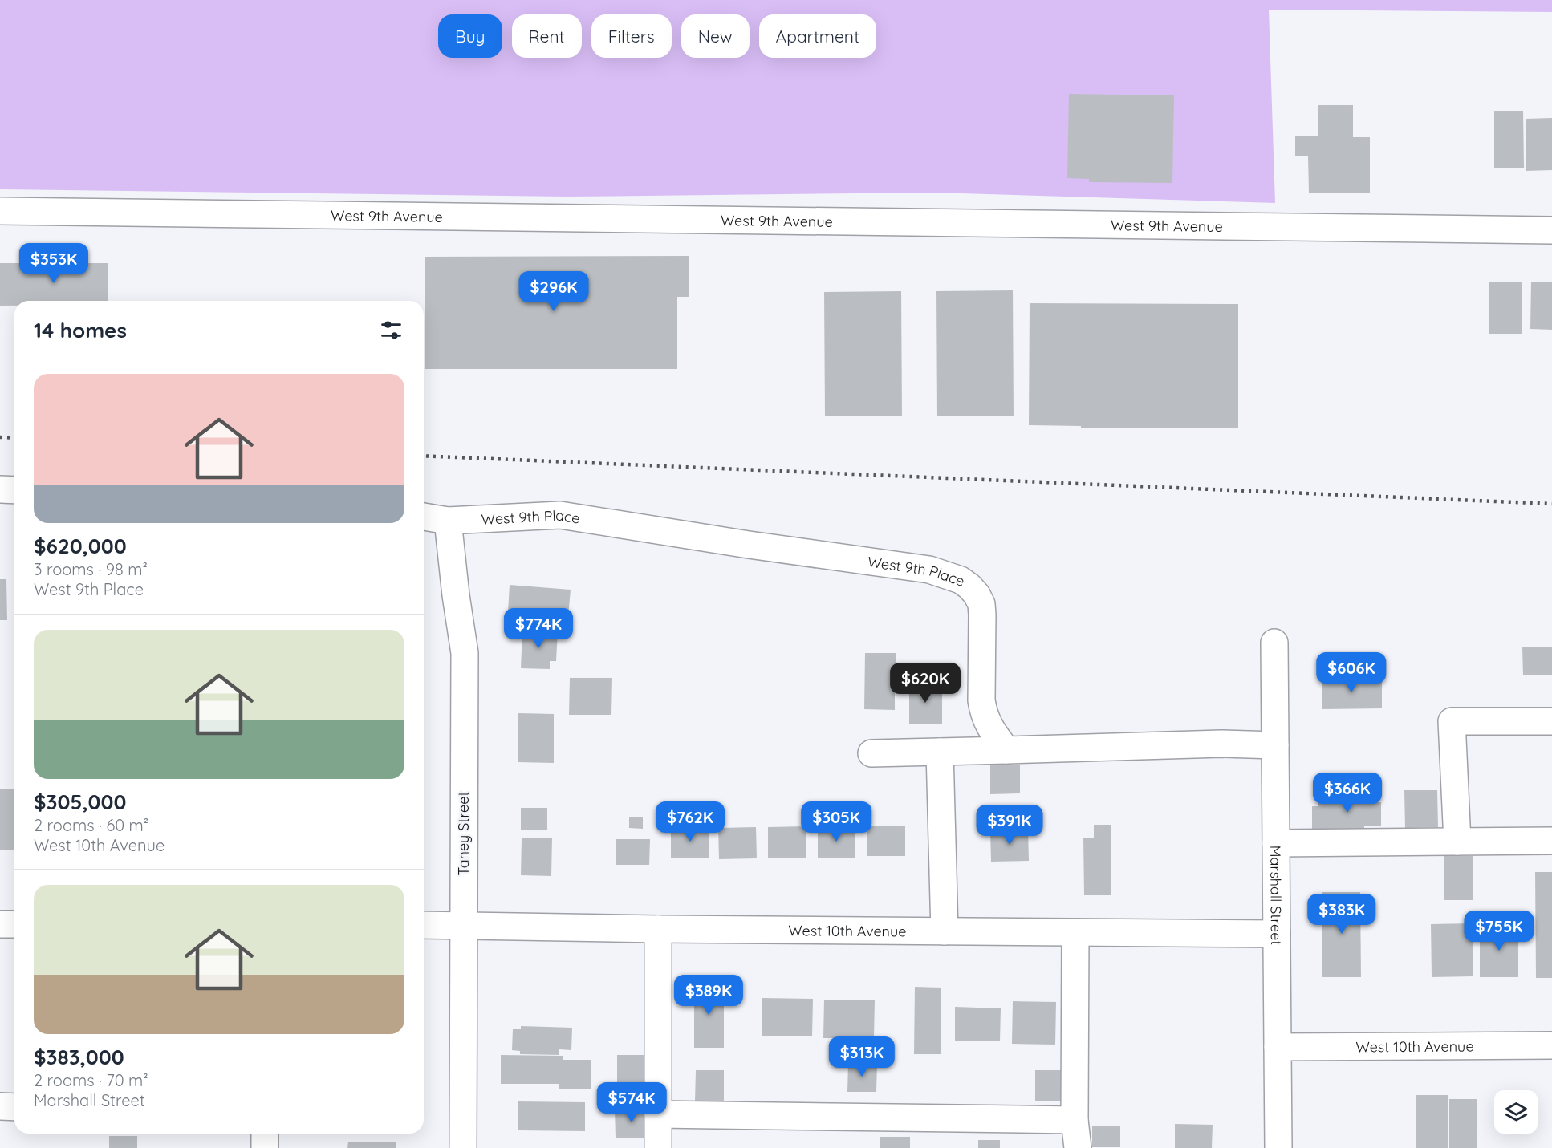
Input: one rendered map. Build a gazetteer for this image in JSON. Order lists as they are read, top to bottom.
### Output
{
  "streets": {
    "street": [
      "West 9th Avenue",
      "West 9th Place",
      "Taney Street",
      "Marshall Street",
      "West 10th Avenue"
    ]
  },
  "crossings": [
    ["West 9th Place", "Taney Street"],
    ["Taney Street", "West 10th Avenue"],
    ["Marshall Street", "West 10th Avenue"]
  ],
  "page": {
    "chip": [
      "Buy",
      "Rent",
      "Filters",
      "New",
      "Apartment"
    ],
    "price": [
      "$353K",
      "$296K",
      "$774K",
      "$606K",
      "$620K",
      "$366K",
      "$762K",
      "$305K",
      "$391K",
      "$383K",
      "$755K",
      "$389K",
      "$313K",
      "$574K"
    ],
    "heading": "14 homes",
    "list": [
      {
        "name": "$620,000",
        "note": "3 rooms · 98 m² · West 9th Place"
      },
      {
        "name": "$305,000",
        "note": "2 rooms · 60 m² · West 10th Avenue"
      },
      {
        "name": "$383,000",
        "note": "2 rooms · 70 m² · Marshall Street"
      }
    ]
  }
}
